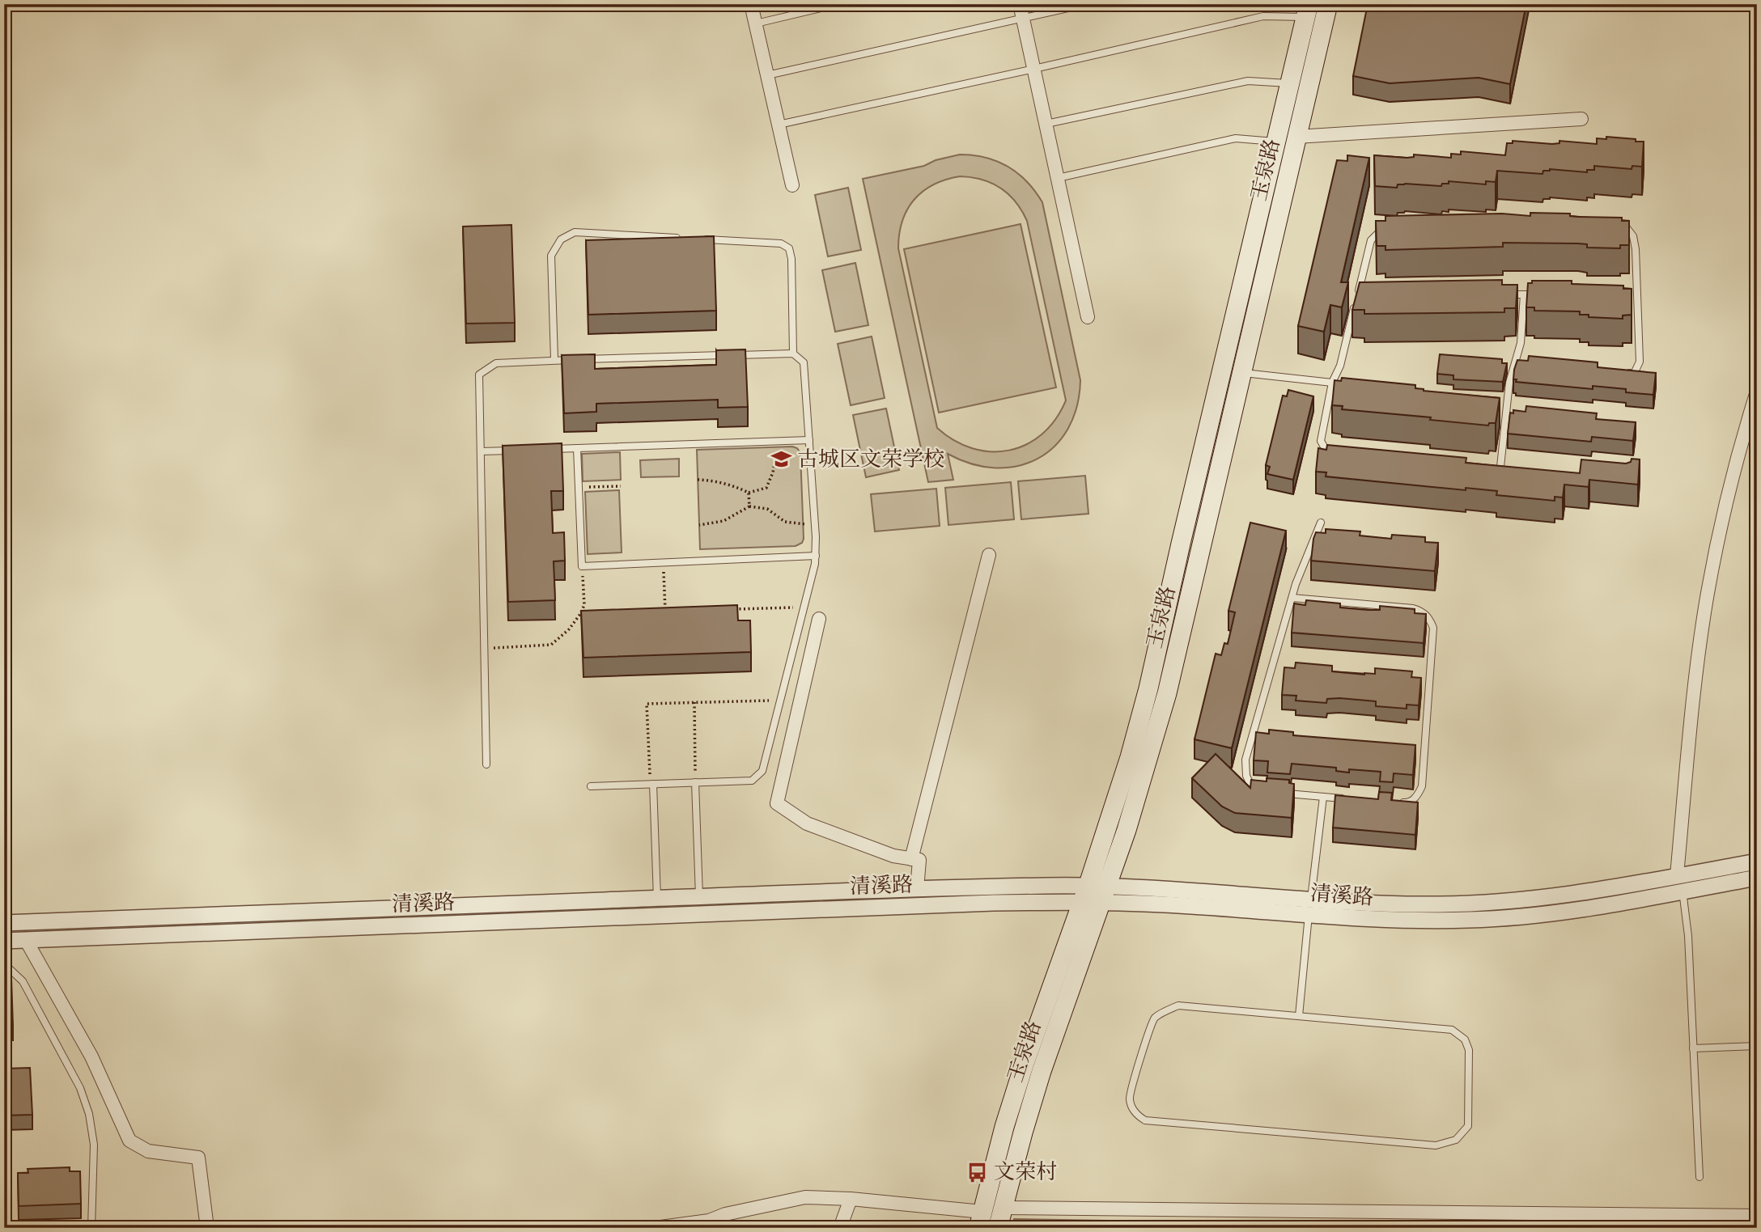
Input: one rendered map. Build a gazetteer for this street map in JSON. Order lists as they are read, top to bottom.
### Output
{
  "streets": {
    "main road": ["玉泉路"],
    "street": ["清溪路"]
  },
  "crossings": [
    ["玉泉路", "清溪路"]
  ],
  "places": {
    "school or university": ["古城区文荣学校"],
    "bus stop": ["文荣村"]
  }
}
